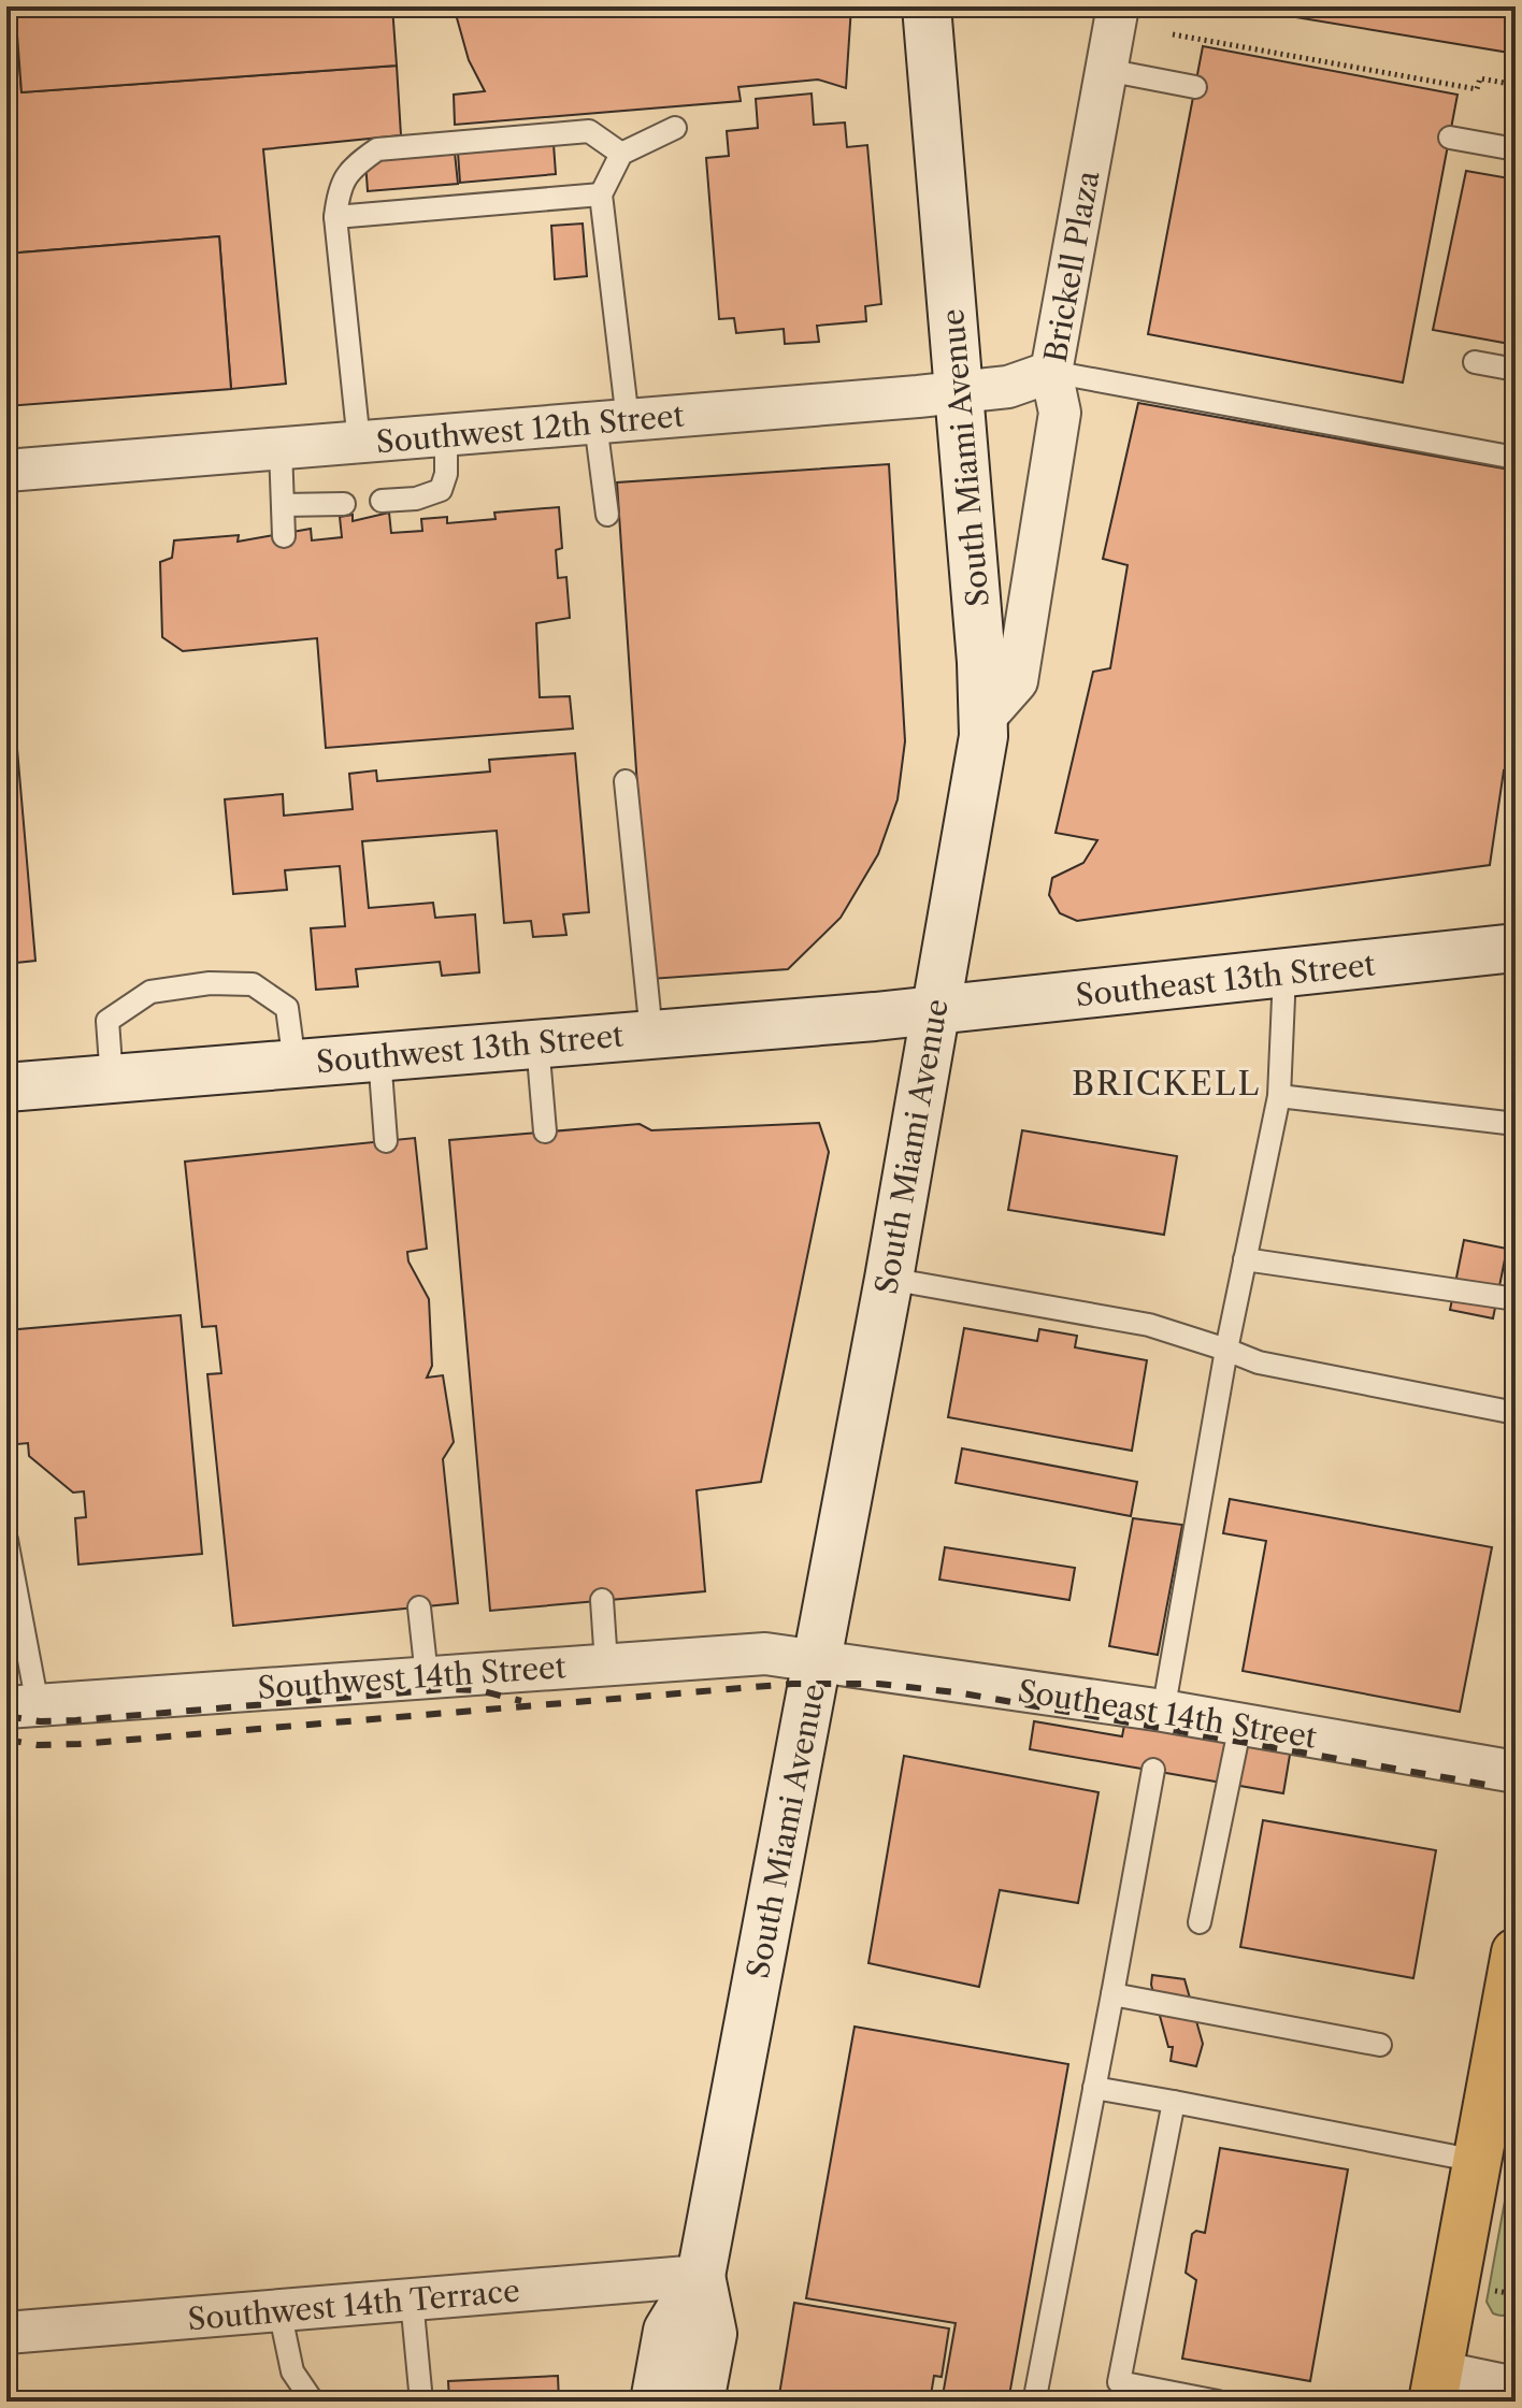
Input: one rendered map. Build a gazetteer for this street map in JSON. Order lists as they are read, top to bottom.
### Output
{
  "streets": {
    "main road": ["South Miami Avenue", "Southeast 13th Street", "Southwest 13th Street"],
    "street": [
      "Brickell Plaza",
      "Southwest 12th Street",
      "Southwest 14th Street",
      "Southeast 14th Street",
      "Southwest 14th Terrace"
    ]
  },
  "crossings": [
    ["Brickell Plaza", "Southwest 12th Street"],
    ["Brickell Plaza", "South Miami Avenue"],
    ["Southwest 12th Street", "South Miami Avenue"],
    ["South Miami Avenue", "Southeast 13th Street"],
    ["South Miami Avenue", "Southwest 13th Street"],
    ["South Miami Avenue", "Southwest 14th Street"],
    ["South Miami Avenue", "Southeast 14th Street"],
    ["South Miami Avenue", "Southwest 14th Terrace"],
    ["Southeast 13th Street", "Southwest 13th Street"],
    ["Southwest 14th Street", "Southeast 14th Street"]
  ],
  "districts": ["BRICKELL"]
}
